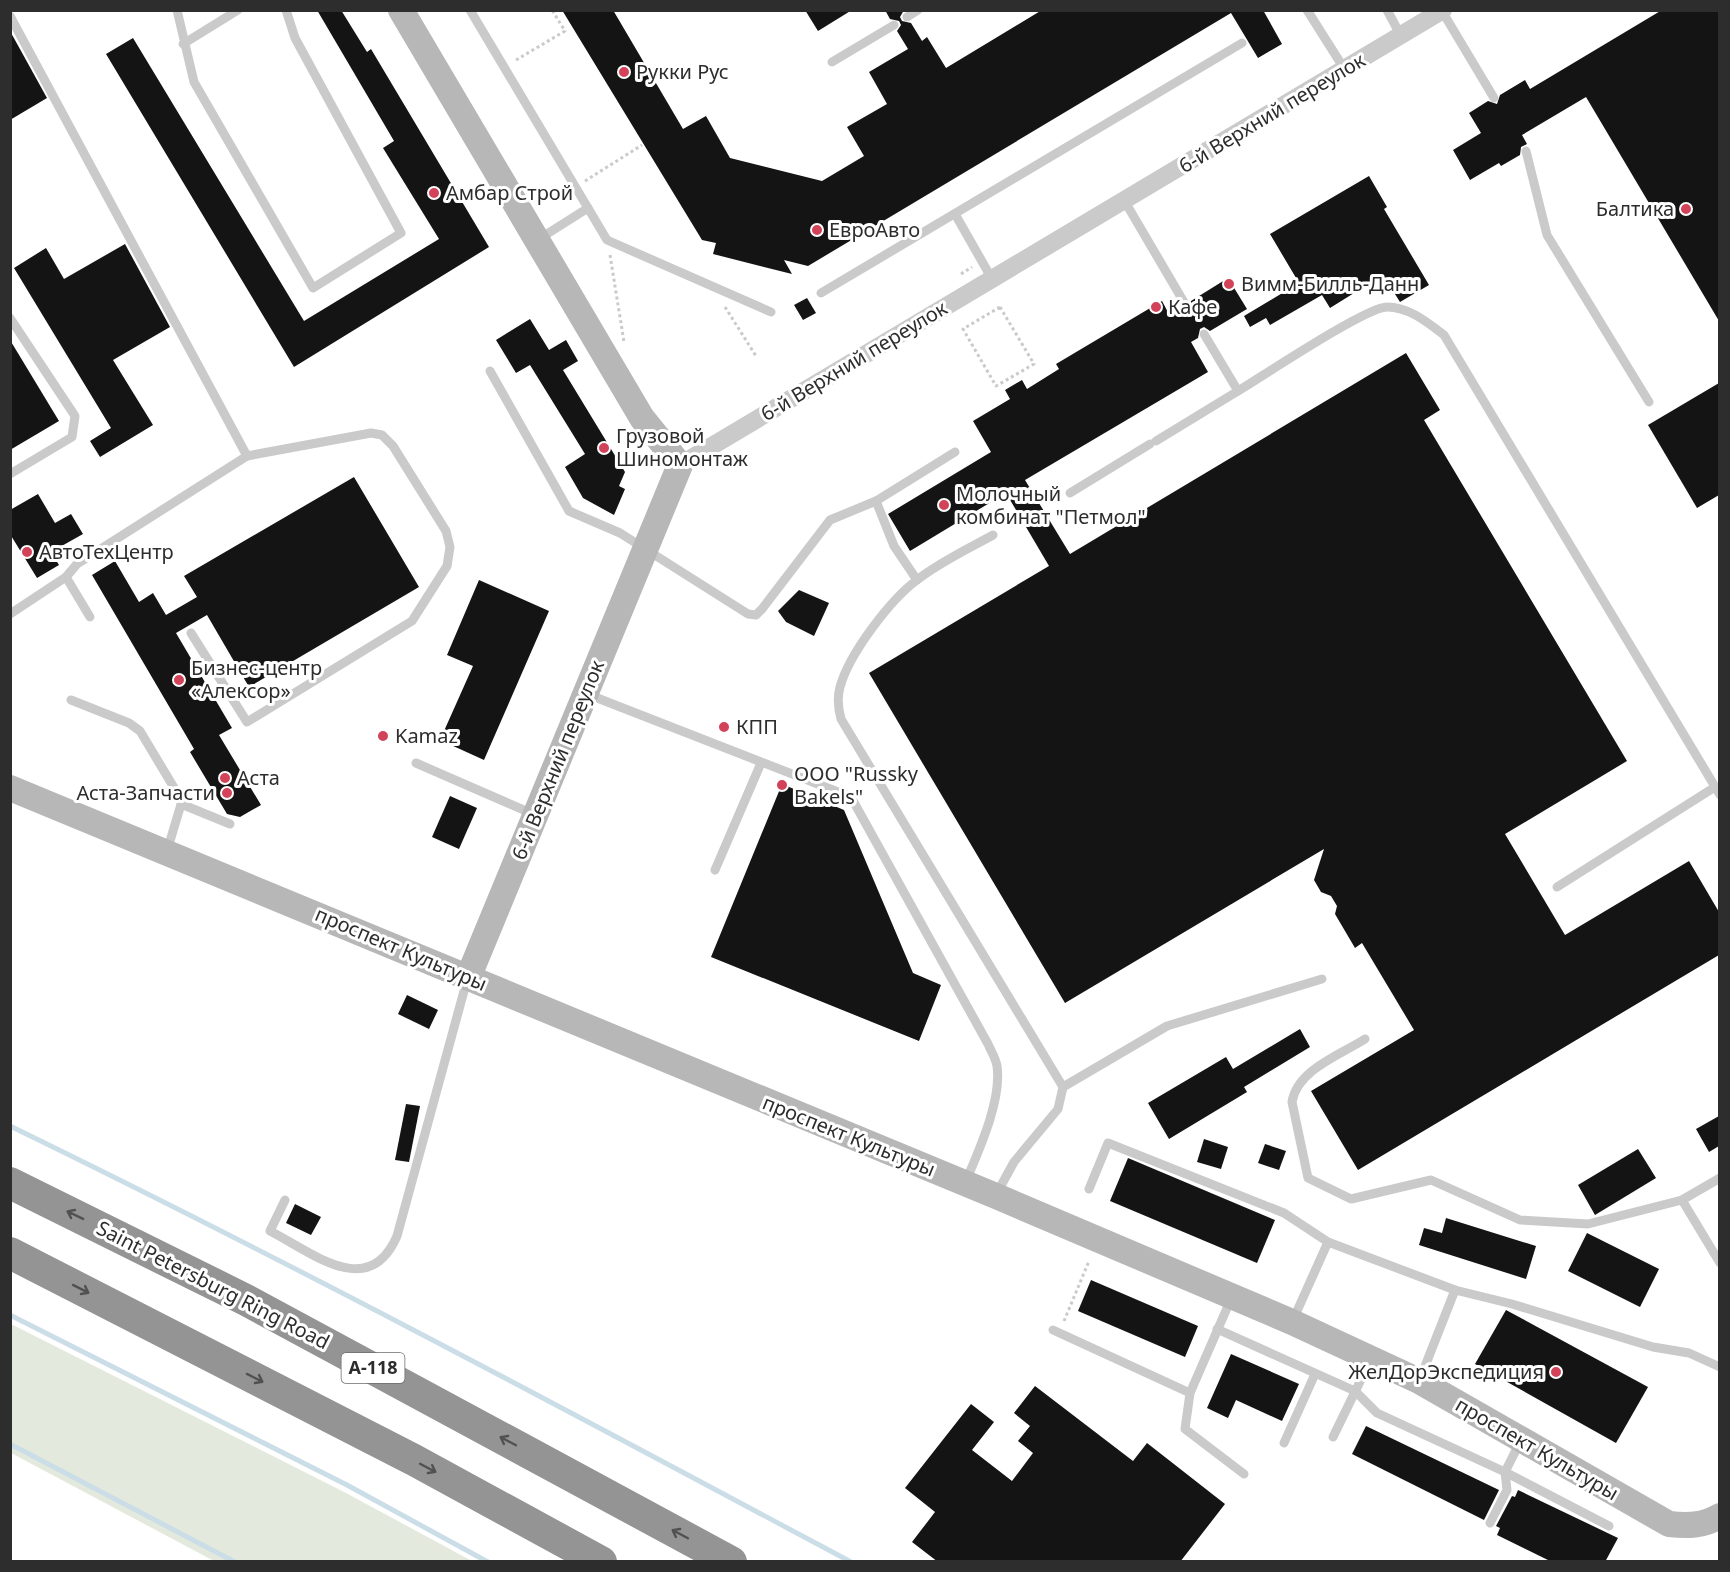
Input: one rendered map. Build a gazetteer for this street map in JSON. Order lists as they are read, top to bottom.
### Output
{
  "streets": {
    "highway": ["Saint Petersburg Ring Road", "А-118"],
    "street": ["6-й Верхний переулок", "проспект Культуры"]
  },
  "crossings": [
    ["6-й Верхний переулок", "проспект Культуры"]
  ],
  "places": [
    "Рукки Рус",
    "Амбар Строй",
    "Балтика",
    "ЕвроАвто",
    "Вимм-Билль-Данн",
    "Кафе",
    "Грузовой Шиномонтаж",
    "Молочный комбинат \"Петмол\"",
    "АвтоТехЦентр",
    "Бизнес-центр «Алексор»",
    "КПП",
    "Kamaz",
    "Аста",
    "ООО \"Russky Bakels\"",
    "Аста-Запчасти",
    "ЖелДорЭкспедиция"
  ]
}
